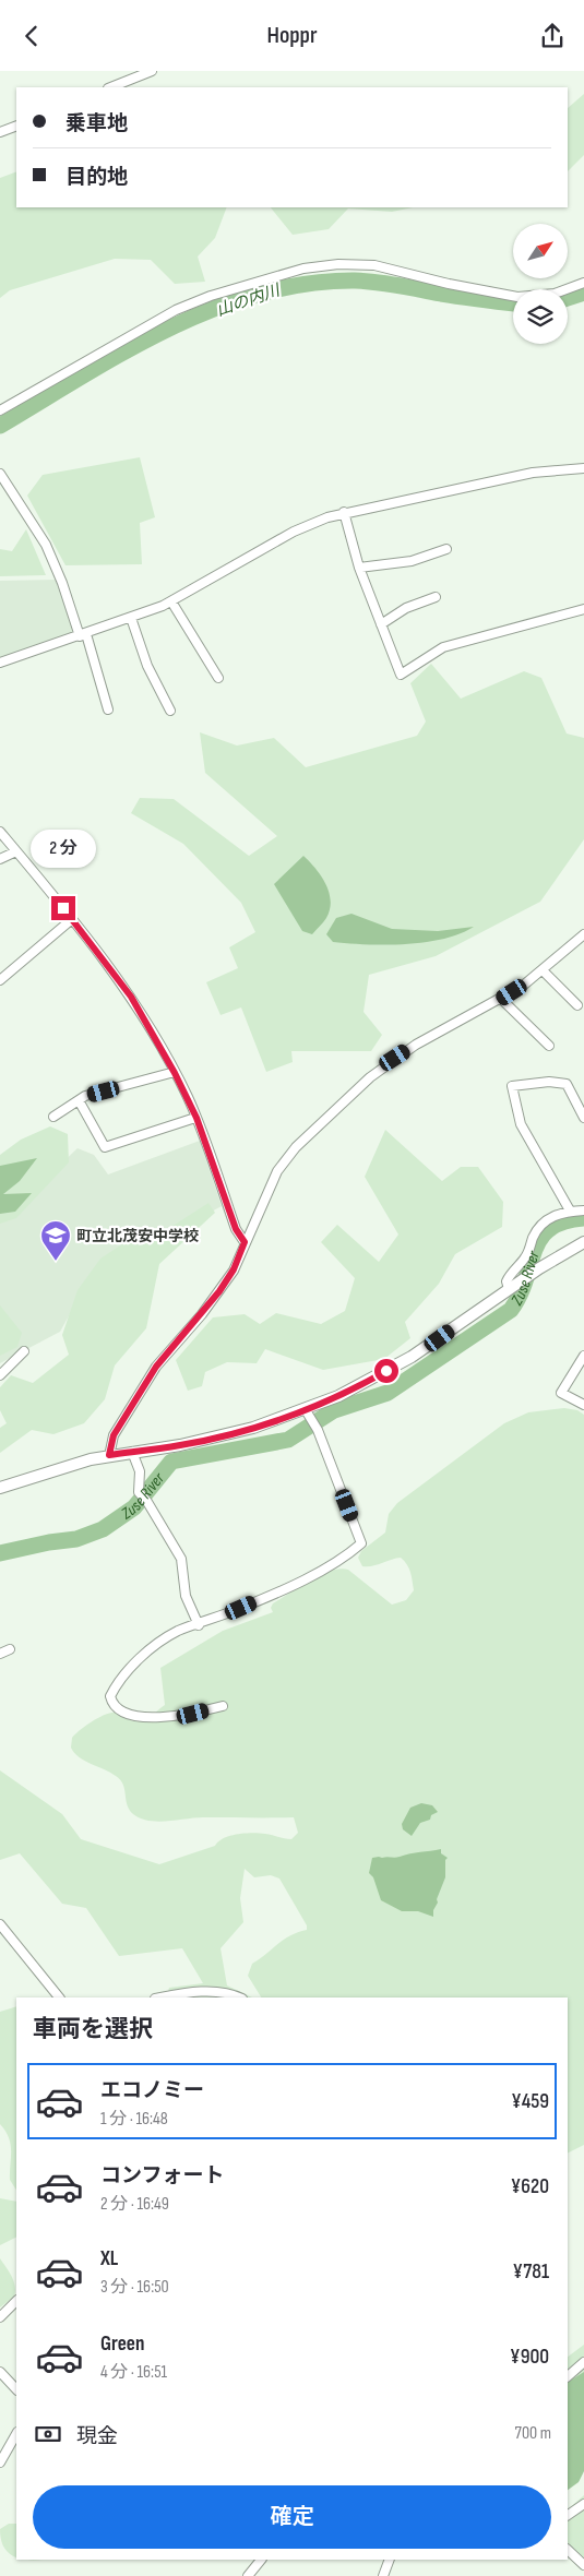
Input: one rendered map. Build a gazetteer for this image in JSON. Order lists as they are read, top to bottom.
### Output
{
  "water": ["山の内川", "Zuse River"],
  "places": {
    "school or university": ["町立北茂安中学校"]
  },
  "north": "top right",
  "page": {
    "header": "Hoppr",
    "banner": ["乗車地", "目的地"],
    "bubble": "2 分",
    "heading": "車両を選択",
    "list": [
      {
        "name": "エコノミー",
        "note": "1 分 · 16:48",
        "value": "¥459"
      },
      {
        "name": "コンフォート",
        "note": "2 分 · 16:49",
        "value": "¥620"
      },
      {
        "name": "XL",
        "note": "3 分 · 16:50",
        "value": "¥781"
      },
      {
        "name": "Green",
        "note": "4 分 · 16:51",
        "value": "¥900"
      }
    ],
    "pay": ["現金", "700 m"],
    "buttons": "確定"
  }
}
